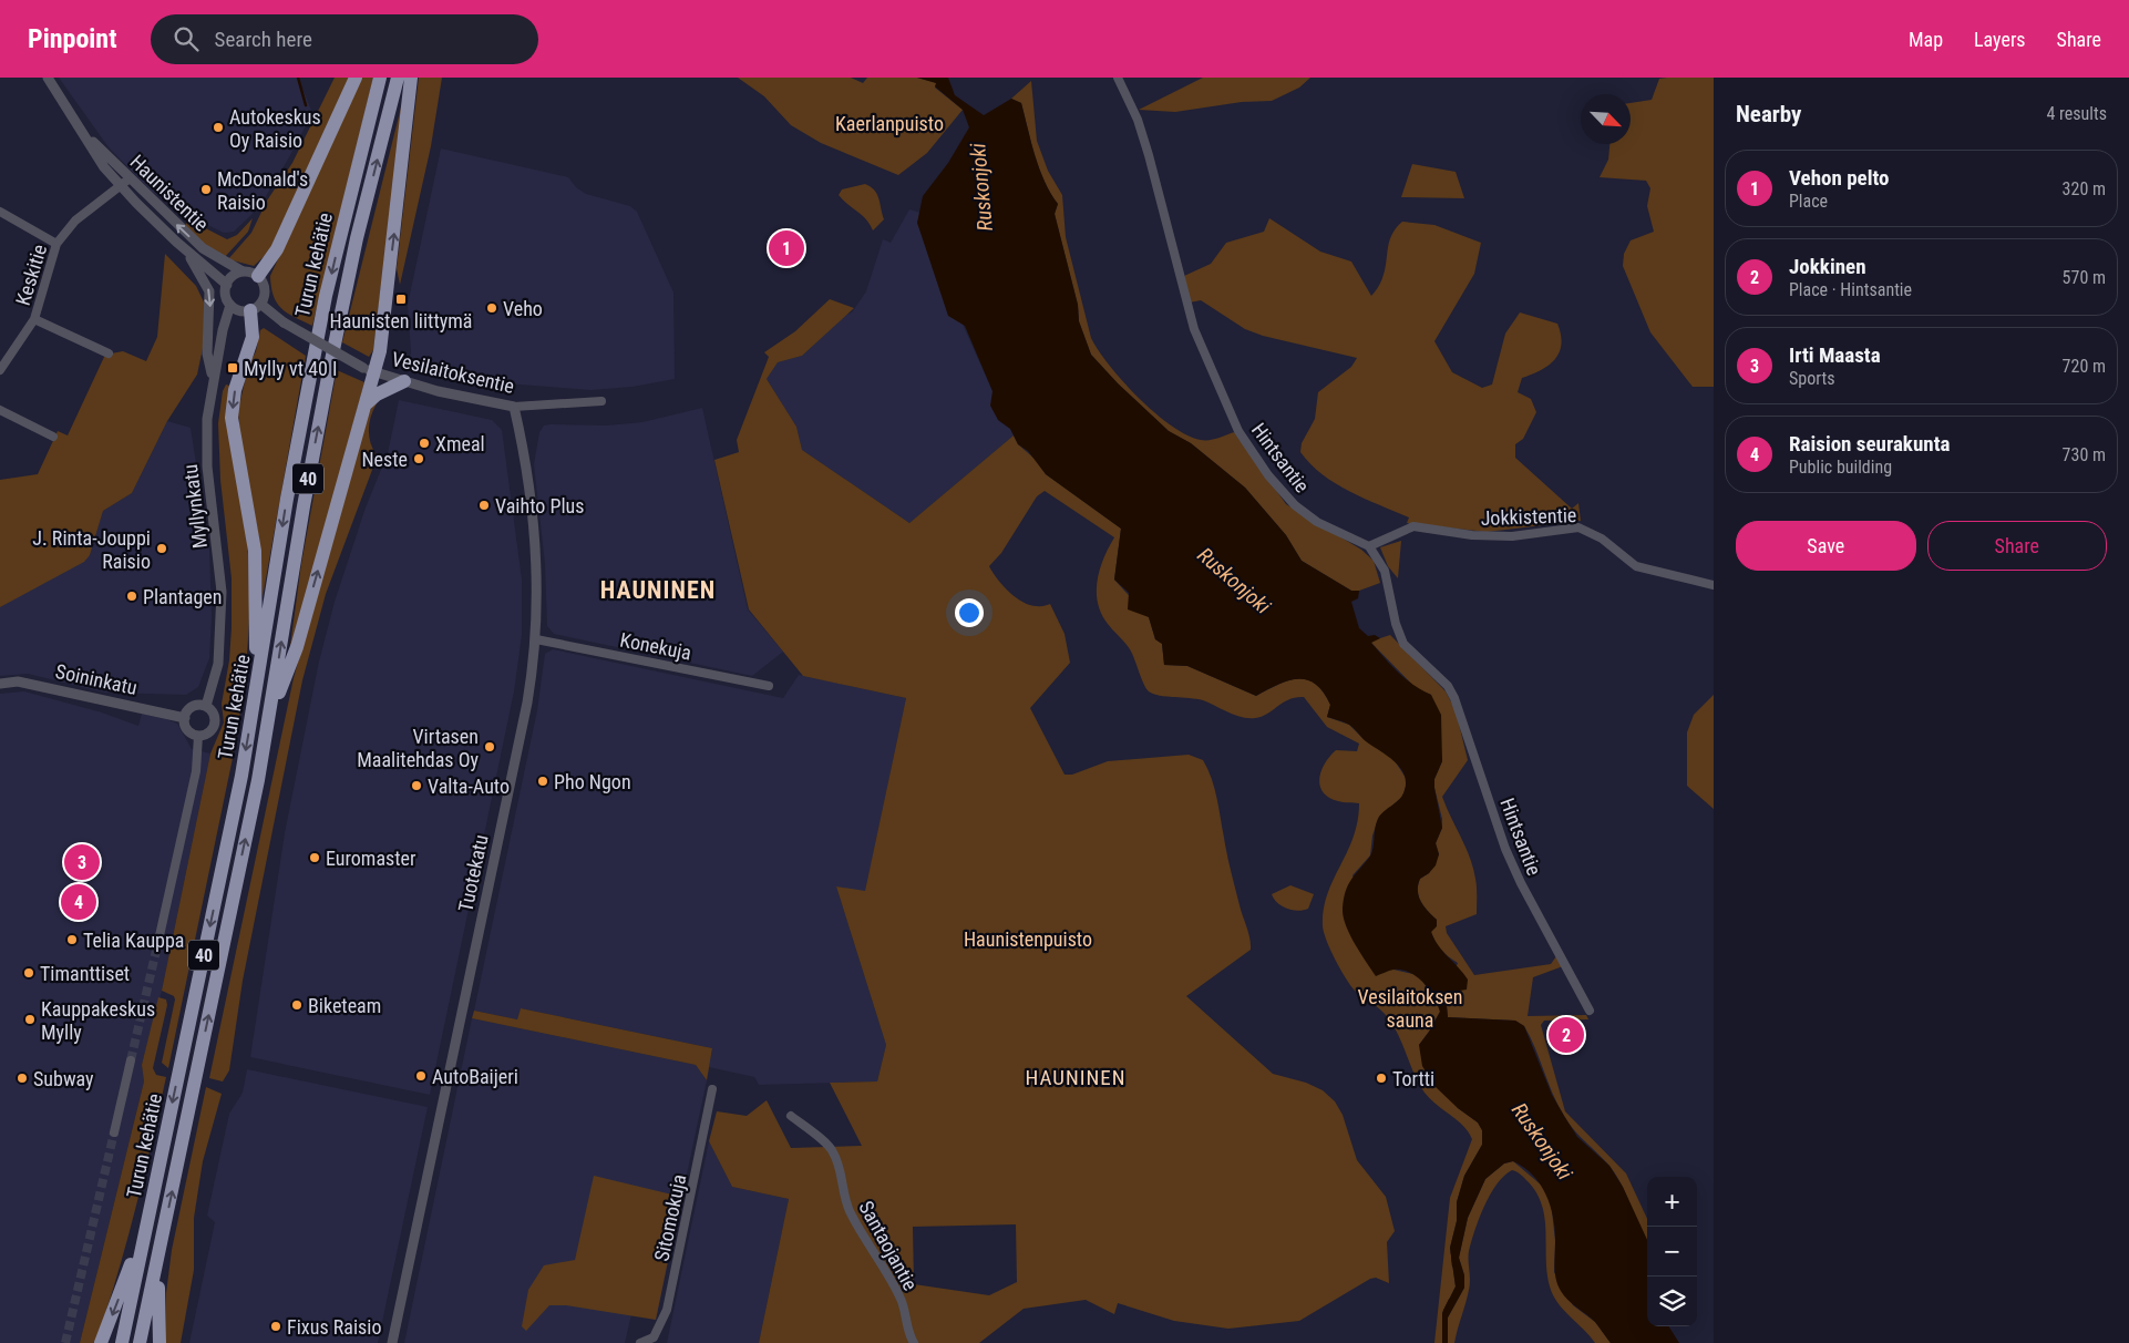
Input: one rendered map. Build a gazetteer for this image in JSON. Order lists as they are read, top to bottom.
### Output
{
  "streets": {
    "highway": ["Turun kehätie", "40"],
    "street": [
      "Haunistentie",
      "Keskitie",
      "Vesilaitoksentie",
      "Hintsantie",
      "Myllynkatu",
      "Jokkistentie",
      "Konekuja",
      "Soininkatu",
      "Tuotekatu",
      "Sitomokuja",
      "Santaojantie"
    ]
  },
  "crossings": [
    ["Haunistentie", "Keskitie"],
    ["Haunistentie", "Myllynkatu"],
    ["Vesilaitoksentie", "Tuotekatu"],
    ["Hintsantie", "Jokkistentie"],
    ["Myllynkatu", "Soininkatu"],
    ["Konekuja", "Tuotekatu"]
  ],
  "districts": ["HAUNINEN", "HAUNINEN"],
  "water": ["Ruskonjoki"],
  "parks": ["Kaerlanpuisto", "Haunistenpuisto", "Vesilaitoksen sauna"],
  "places": {
    "other": [
      "Autokeskus Oy Raisio",
      "McDonald's Raisio",
      "Veho",
      "Xmeal",
      "Neste",
      "Vaihto Plus",
      "J. Rinta-Jouppi Raisio",
      "Plantagen",
      "Virtasen Maalitehdas Oy",
      "Pho Ngon",
      "Valta-Auto",
      "Euromaster",
      "Telia Kauppa",
      "Timanttiset",
      "Biketeam",
      "Kauppakeskus Mylly",
      "AutoBaijeri",
      "Subway",
      "Tortti",
      "Fixus Raisio"
    ],
    "transit": ["Haunisten liittymä", "Mylly vt 40 I"]
  },
  "north": "bottom right",
  "page": {
    "header": "Pinpoint",
    "search": "Search here",
    "nav": ["Map", "Layers", "Share"],
    "heading": ["Nearby", "4 results"],
    "list": [
      {
        "mark": "1",
        "name": "Vehon pelto",
        "note": "Place",
        "value": "320 m"
      },
      {
        "mark": "2",
        "name": "Jokkinen",
        "note": "Place · Hintsantie",
        "value": "570 m"
      },
      {
        "mark": "3",
        "name": "Irti Maasta",
        "note": "Sports",
        "value": "720 m"
      },
      {
        "mark": "4",
        "name": "Raision seurakunta",
        "note": "Public building",
        "value": "730 m"
      }
    ],
    "pins": [
      "1",
      "3",
      "4",
      "2"
    ],
    "buttons": ["Save", "Share"],
    "map_buttons": ["+", "−"]
  }
}
